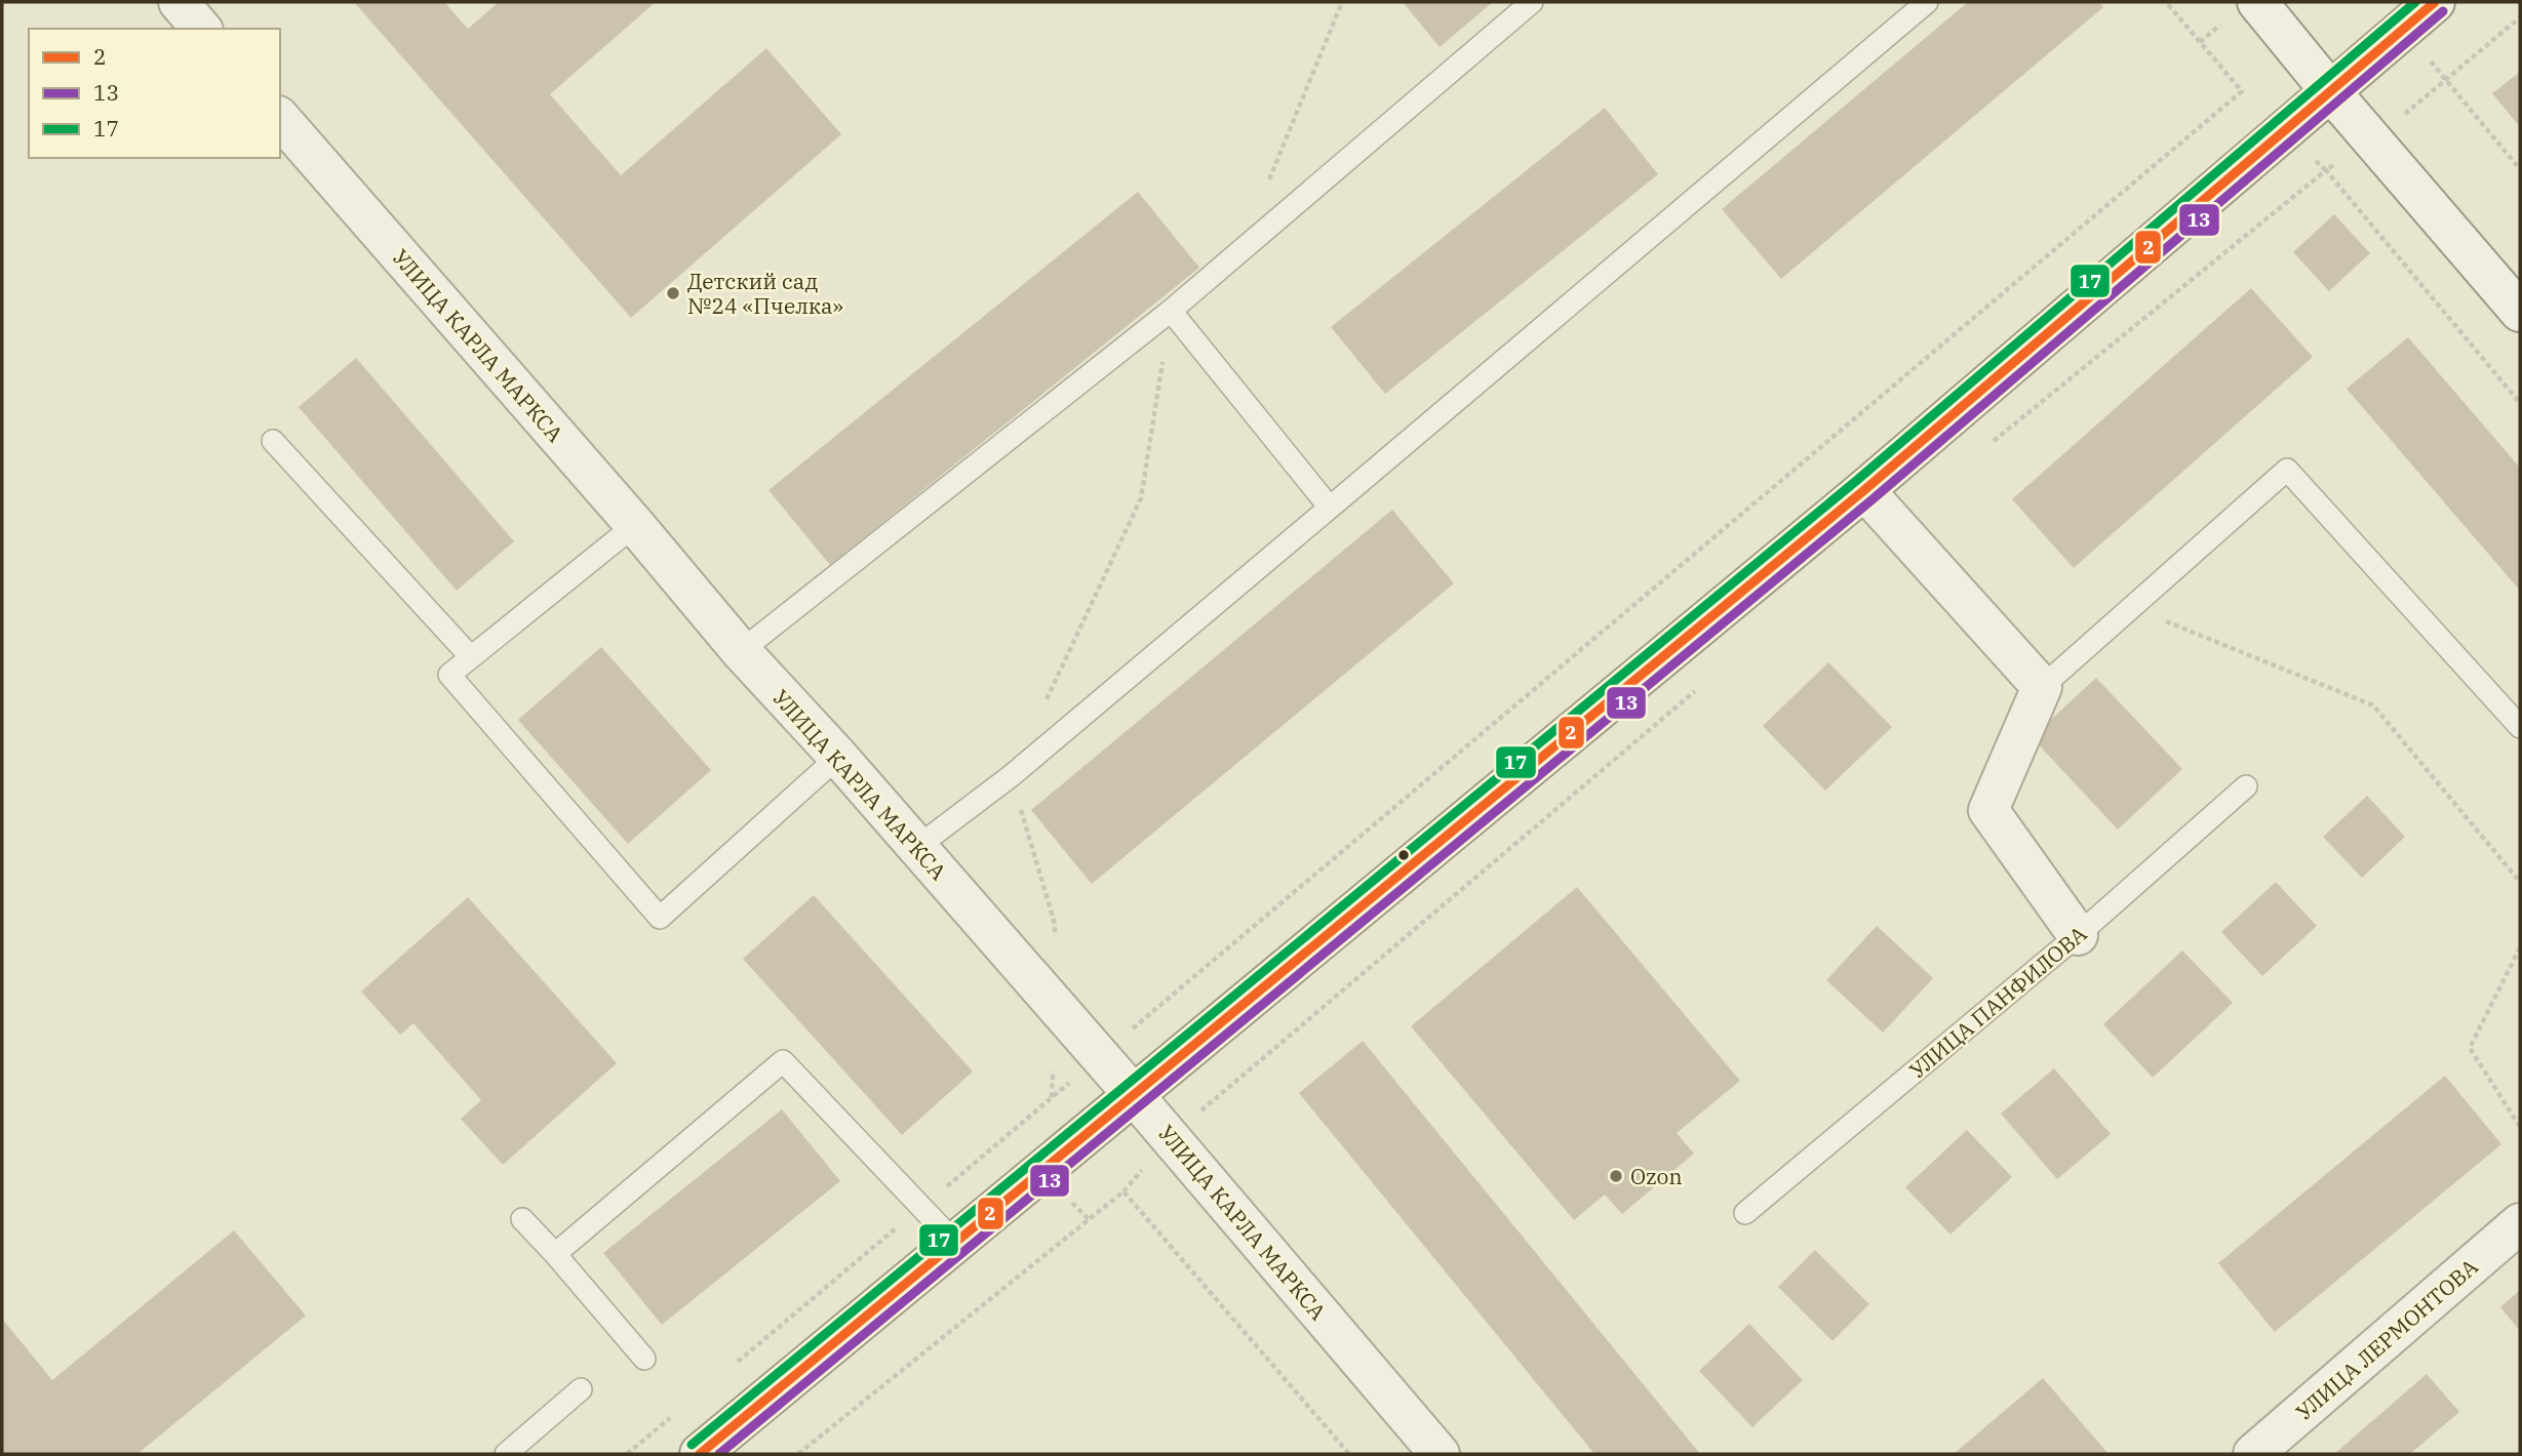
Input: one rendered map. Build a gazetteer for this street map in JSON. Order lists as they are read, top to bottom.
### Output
{
  "streets": {
    "street": ["УЛИЦА КАРЛА МАРКСА", "УЛИЦА ЛЕРМОНТОВА"],
    "lane": ["УЛИЦА ПАНФИЛОВА"]
  },
  "places": ["Детский сад №24 «Пчелка»", "Ozon"],
  "lines": ["transit line 2", "transit line 17", "transit line 13"],
  "legend": ["2", "13", "17"]
}
